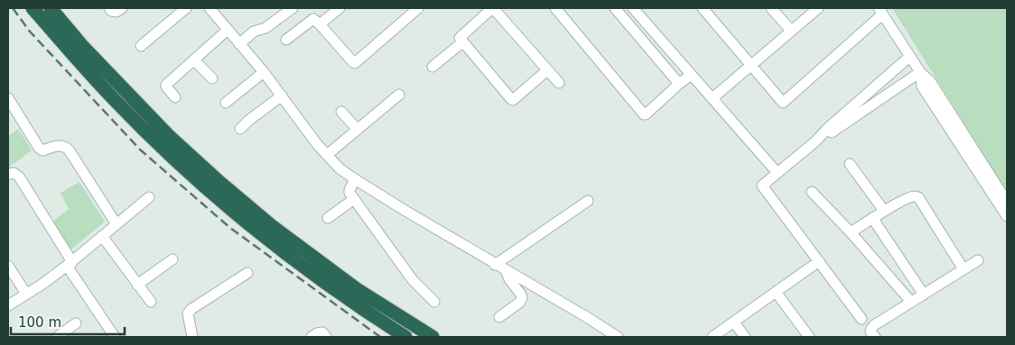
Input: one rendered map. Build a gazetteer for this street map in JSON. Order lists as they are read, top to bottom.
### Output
{
  "scale_bar": "100 m"
}
